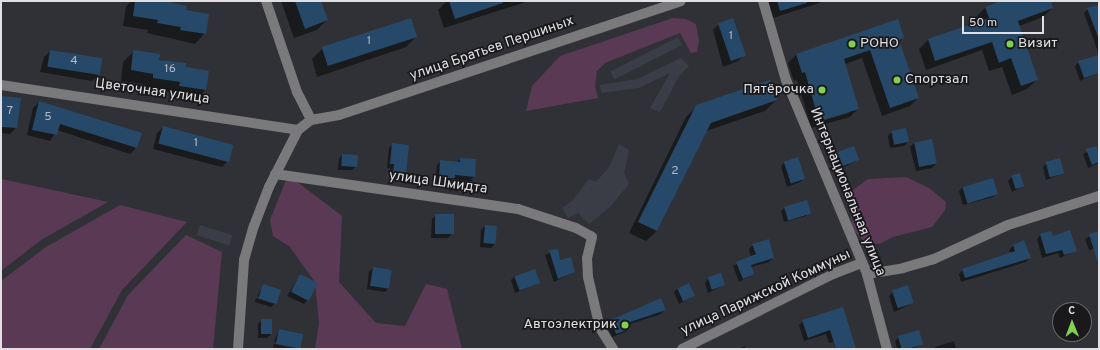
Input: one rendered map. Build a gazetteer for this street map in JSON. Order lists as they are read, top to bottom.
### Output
{
  "streets": {
    "street": [
      "улица Братьев Першиных",
      "Цветочная улица",
      "улица Шмидта",
      "Интернациональная улица",
      "улица Парижской Коммуны"
    ]
  },
  "crossings": [
    ["Интернациональная улица", "улица Парижской Коммуны"]
  ],
  "places": [
    "РОНО",
    "Визит",
    "Спортзал",
    "Пятёрочка",
    "Автоэлектрик"
  ],
  "house_numbers": [
    "1",
    "1",
    "4",
    "16",
    "7",
    "5",
    "1",
    "2"
  ],
  "scale_bar": "50 m",
  "north": "top"
}
